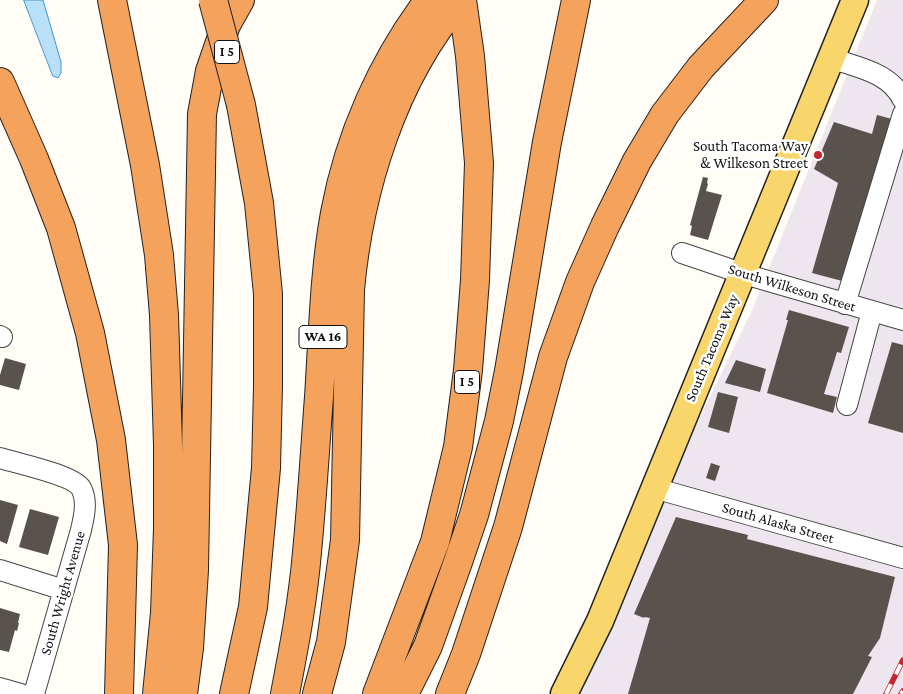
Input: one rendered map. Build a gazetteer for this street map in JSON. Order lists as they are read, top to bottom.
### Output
{
  "streets": {
    "highway": ["I 5", "WA 16"],
    "main road": ["South Tacoma Way"],
    "street": ["South Wilkeson Street", "South Alaska Street", "South Wright Avenue"]
  },
  "crossings": [
    ["South Wilkeson Street", "South Tacoma Way"],
    ["South Tacoma Way", "South Alaska Street"]
  ],
  "places": ["South Tacoma Way & Wilkeson Street"]
}
